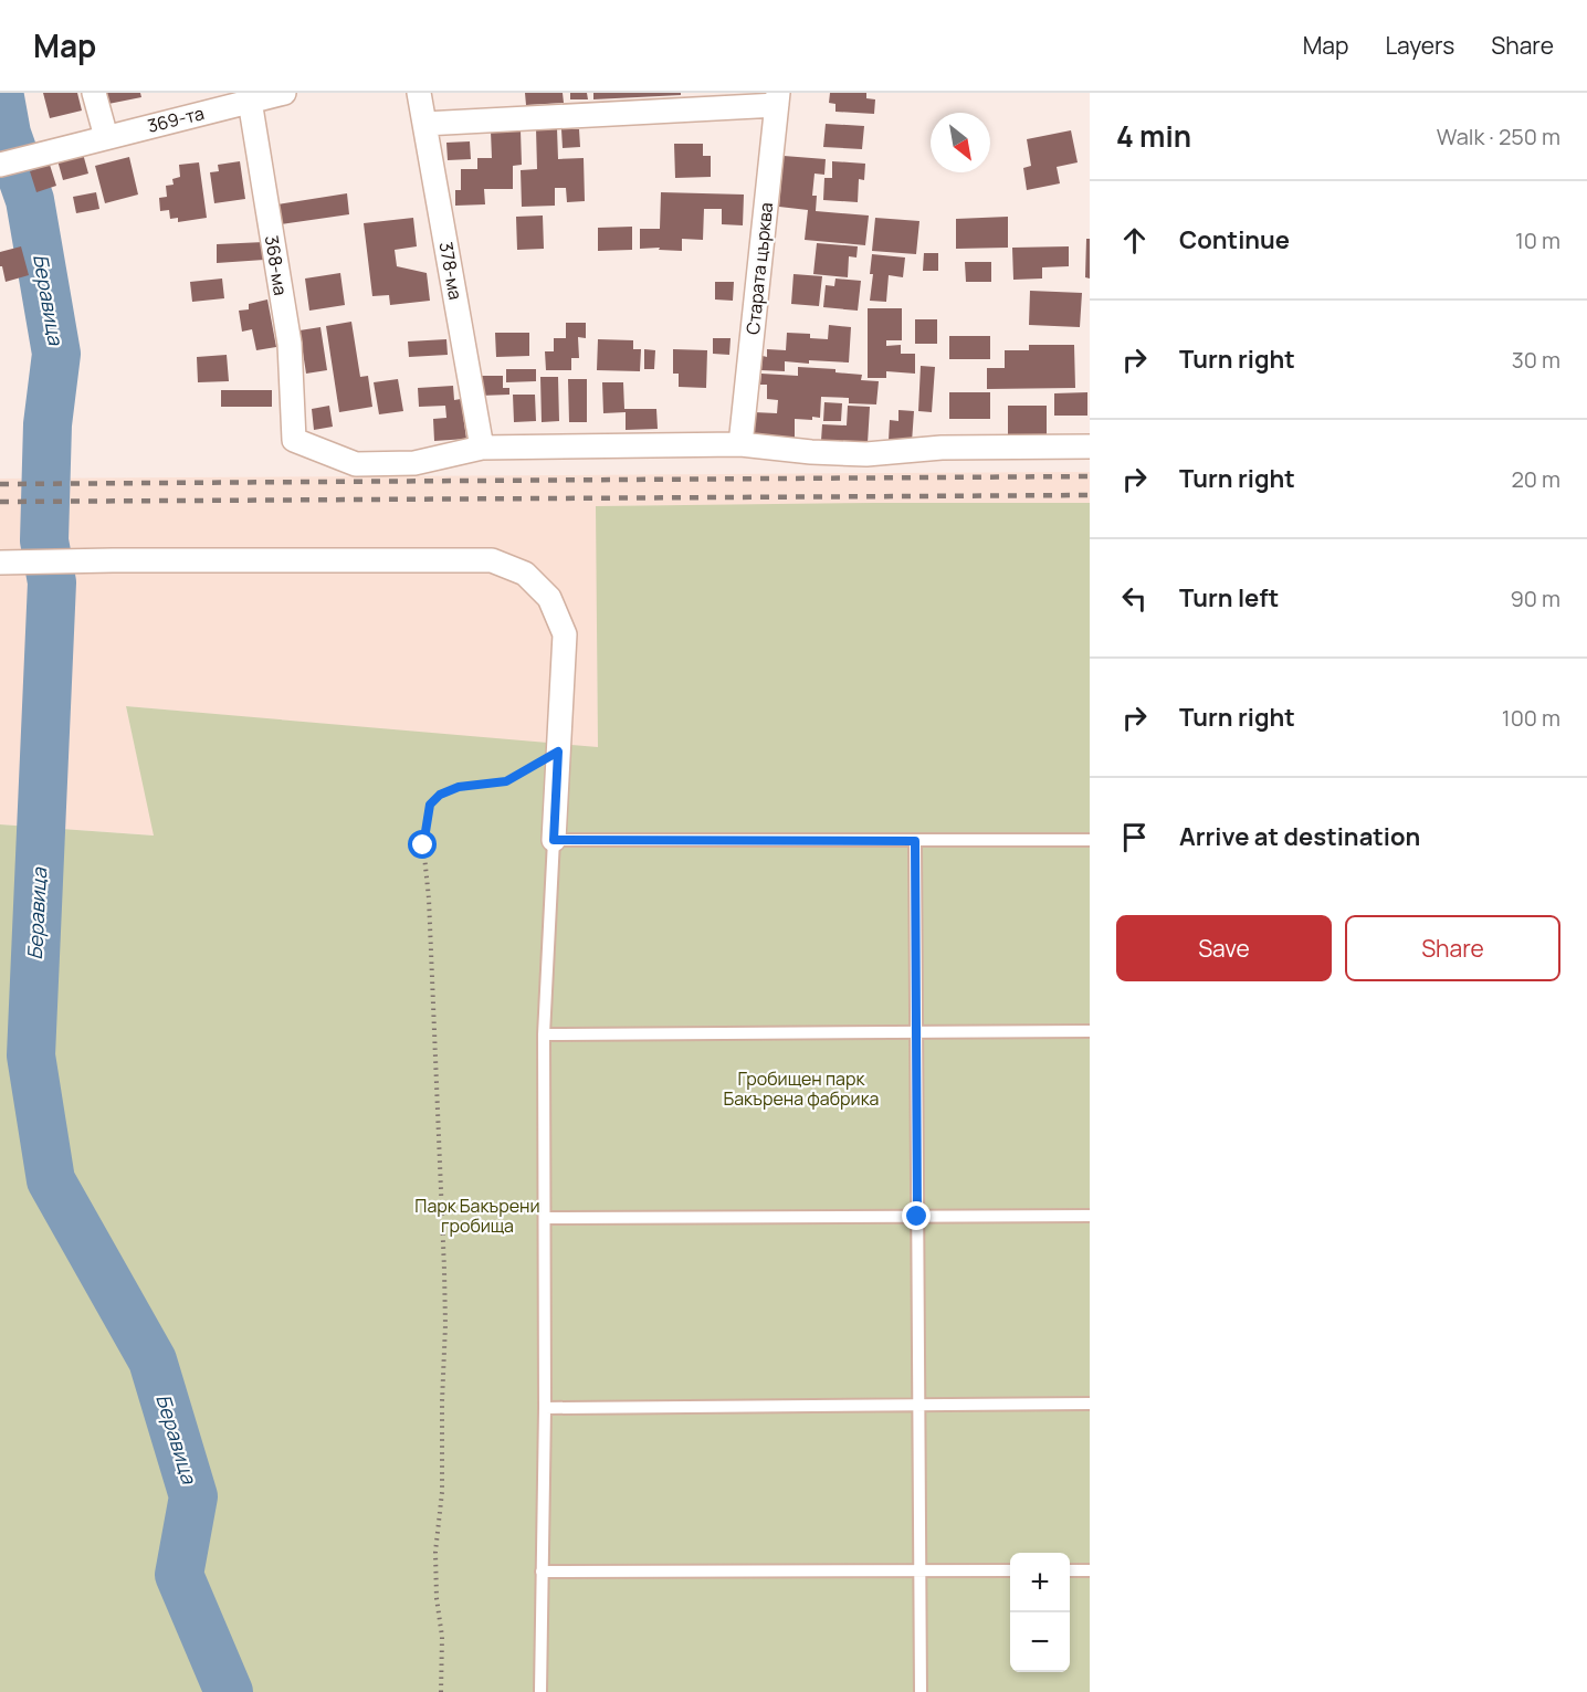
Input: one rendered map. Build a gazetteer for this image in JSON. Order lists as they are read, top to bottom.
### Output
{
  "streets": {
    "street": [
      "369-та",
      "368-ма",
      "Старата църква",
      "378-ма"
    ]
  },
  "crossings": [
    ["369-та", "368-ма"],
    ["368-ма", "378-ма"]
  ],
  "water": ["Беравица"],
  "parks": ["Гробищен парк Бакърена фабрика", "Парк Бакърени гробища"],
  "north": "bottom right",
  "page": {
    "header": "Map",
    "nav": ["Map", "Layers", "Share"],
    "heading": ["4 min", "Walk · 250 m"],
    "list": [
      ["Continue", "10 m"],
      ["Turn right", "30 m"],
      ["Turn right", "20 m"],
      ["Turn left", "90 m"],
      ["Turn right", "100 m"],
      "Arrive at destination"
    ],
    "buttons": ["Save", "Share"],
    "map_buttons": ["+", "−"]
  }
}
